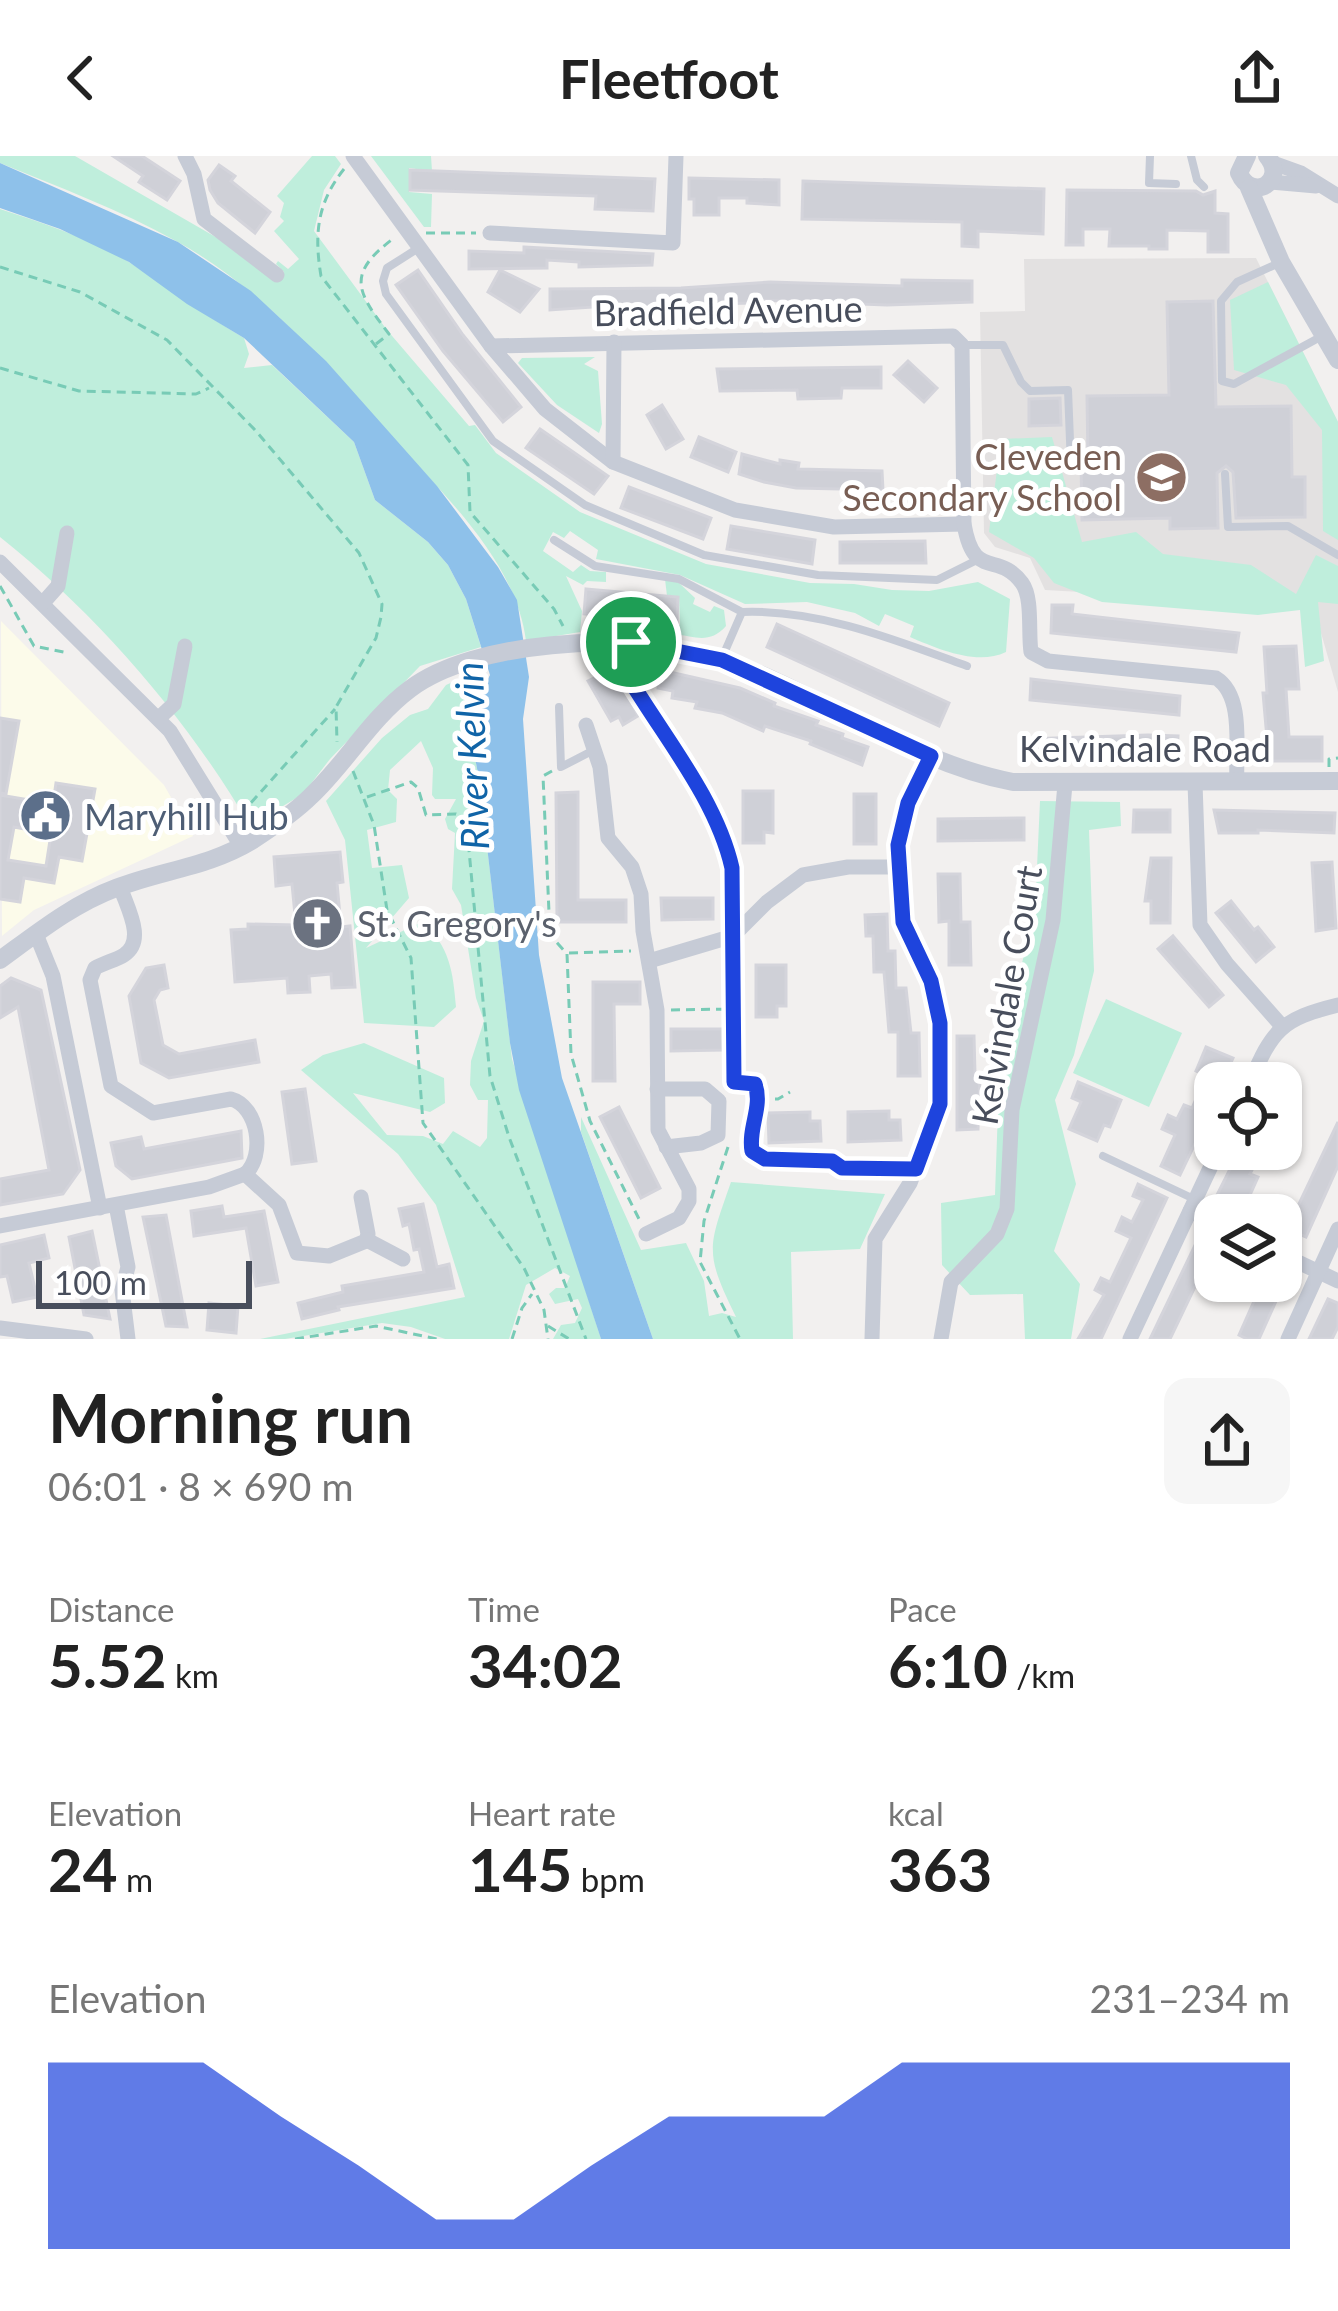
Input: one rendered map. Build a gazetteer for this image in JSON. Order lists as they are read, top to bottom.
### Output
{
  "streets": {
    "street": ["Bradfield Avenue", "Kelvindale Road", "Kelvindale Court"]
  },
  "crossings": [
    ["Kelvindale Road", "Kelvindale Court"]
  ],
  "water": ["River Kelvin"],
  "places": {
    "school or university": ["Cleveden Secondary School"],
    "public building": ["Maryhill Hub"],
    "church": ["St. Gregory's"]
  },
  "scale_bar": "100 m",
  "page": {
    "header": "Fleetfoot",
    "scale": "100 m",
    "heading": ["Morning run", "06:01 · 8 × 690 m"],
    "stats": [
      ["Distance", "5.52 km"],
      ["Time", "34:02"],
      ["Pace", "6:10 /km"],
      ["Elevation", "24 m"],
      ["Heart rate", "145 bpm"],
      ["kcal", "363"]
    ],
    "chart": ["Elevation", "231–234 m"]
  }
}
